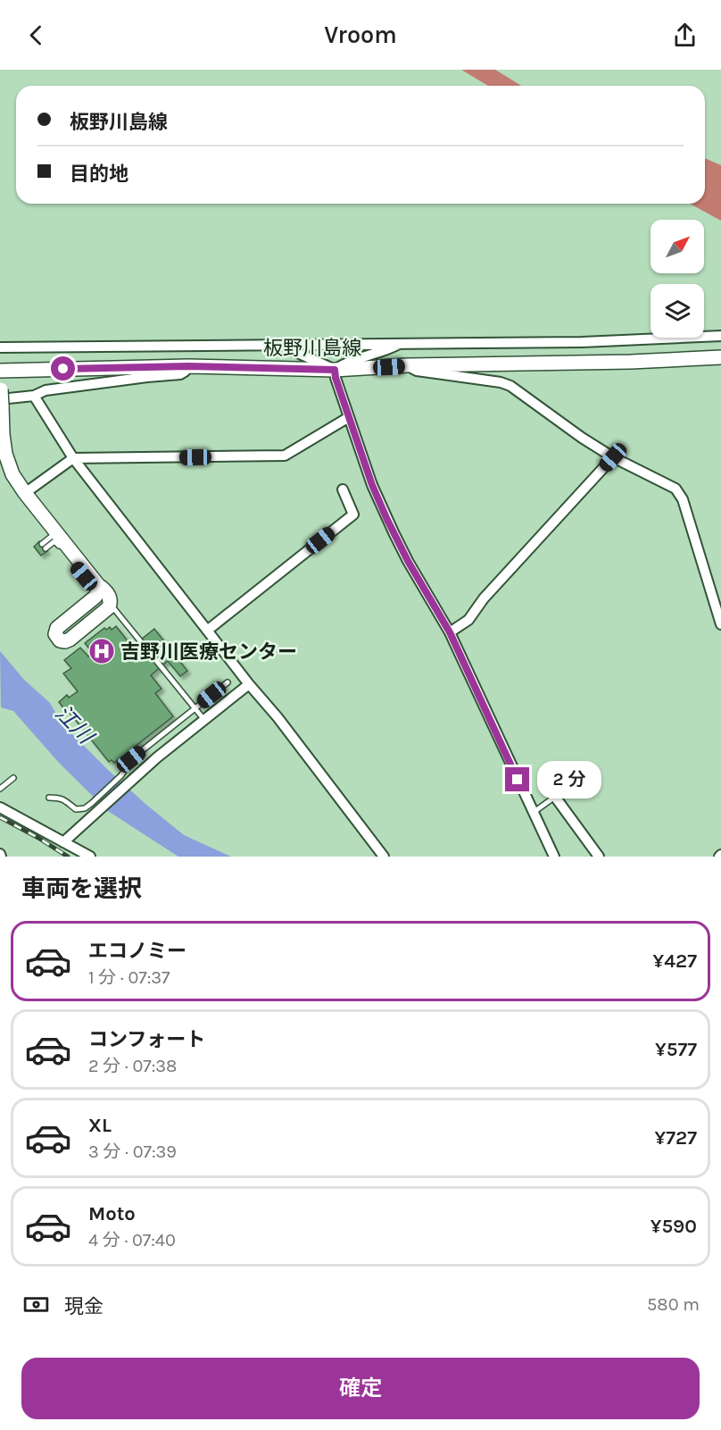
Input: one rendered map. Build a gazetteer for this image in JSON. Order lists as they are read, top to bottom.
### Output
{
  "streets": {
    "main road": ["板野川島線"]
  },
  "water": ["江川"],
  "places": {
    "hospital": ["吉野川医療センター"]
  },
  "north": "top right",
  "page": {
    "header": "Vroom",
    "banner": ["板野川島線", "目的地"],
    "bubble": "2 分",
    "heading": "車両を選択",
    "list": [
      {
        "name": "エコノミー",
        "note": "1 分 · 07:37",
        "value": "¥427"
      },
      {
        "name": "コンフォート",
        "note": "2 分 · 07:38",
        "value": "¥577"
      },
      {
        "name": "XL",
        "note": "3 分 · 07:39",
        "value": "¥727"
      },
      {
        "name": "Moto",
        "note": "4 分 · 07:40",
        "value": "¥590"
      }
    ],
    "pay": ["現金", "580 m"],
    "buttons": "確定"
  }
}
